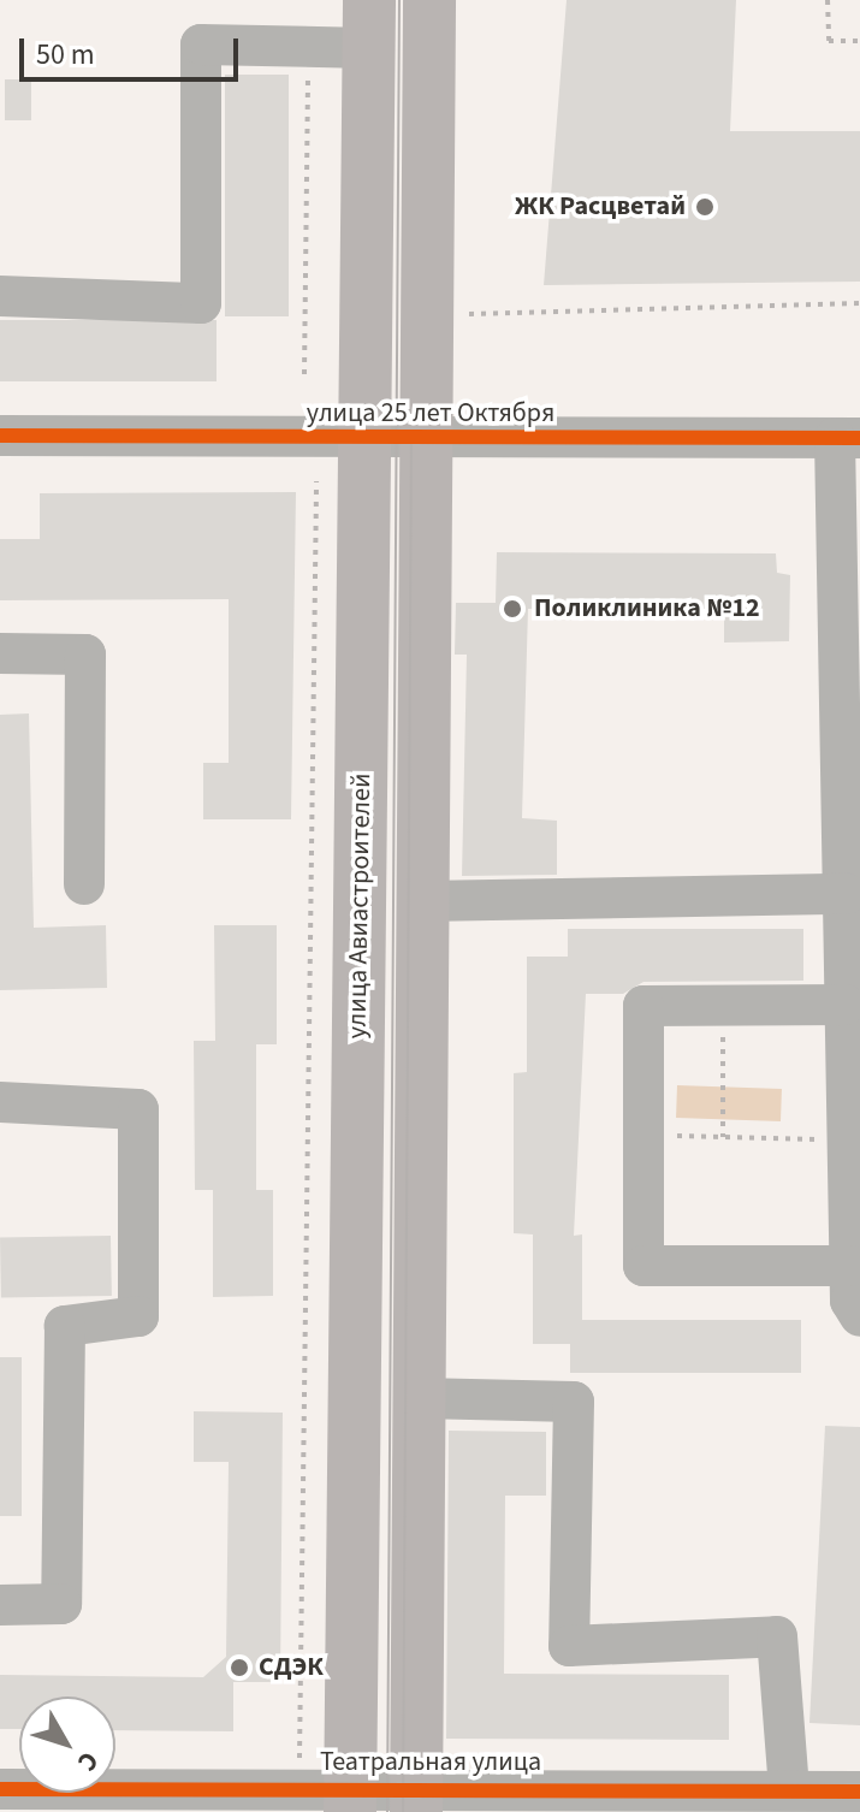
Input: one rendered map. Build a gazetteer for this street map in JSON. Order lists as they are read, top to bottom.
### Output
{
  "streets": {
    "main road": ["улица Авиастроителей"],
    "street": ["улица 25 лет Октября", "Театральная улица"]
  },
  "crossings": [
    ["улица 25 лет Октября", "улица Авиастроителей"],
    ["улица Авиастроителей", "Театральная улица"]
  ],
  "places": ["ЖК Расцветай", "Поликлиника №12", "СДЭК"],
  "scale_bar": "50 m",
  "north": "bottom right"
}
